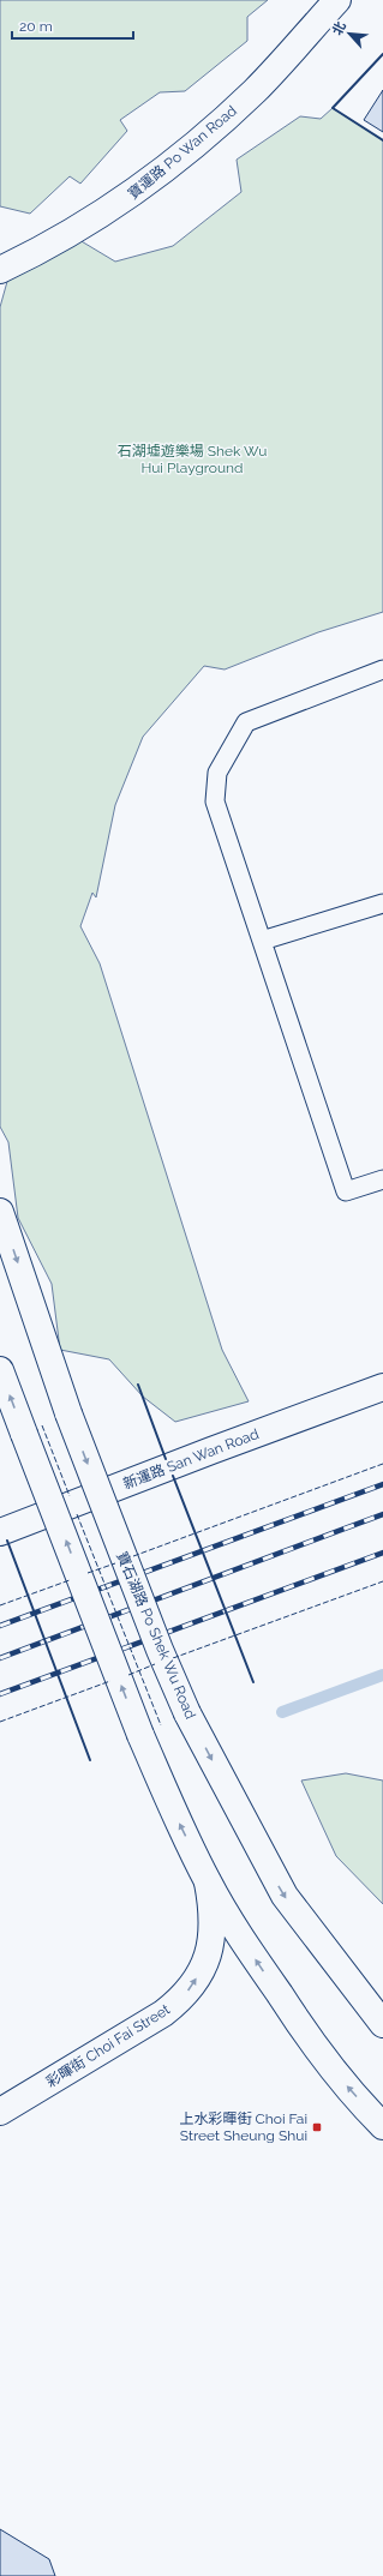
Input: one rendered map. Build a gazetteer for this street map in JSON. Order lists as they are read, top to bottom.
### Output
{
  "streets": {
    "main road": [
      "寶運路 Po Wan Road",
      "新運路 San Wan Road",
      "寶石湖路 Po Shek Wu Road",
      "彩暉街 Choi Fai Street"
    ]
  },
  "one_way": ["彩暉街 Choi Fai Street"],
  "parks": ["石湖墟遊樂場 Shek Wu Hui Playground"],
  "places": {
    "transit": ["上水彩暉街 Choi Fai Street Sheung Shui"]
  },
  "scale_bar": "20 m",
  "north": "top left"
}
